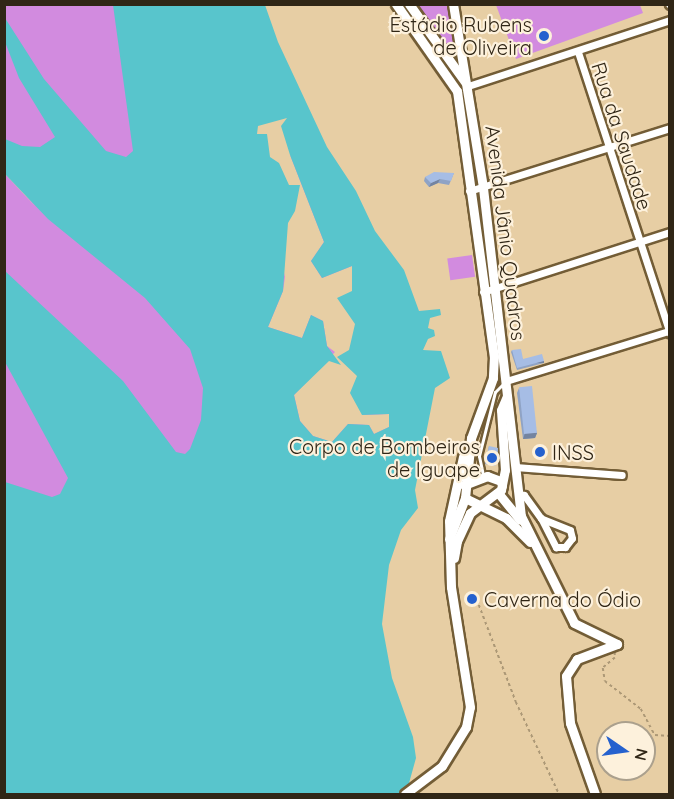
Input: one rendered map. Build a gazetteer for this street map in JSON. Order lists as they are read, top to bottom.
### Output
{
  "streets": {
    "main road": ["Avenida Jânio Quadros"],
    "street": ["Rua da Saudade"]
  },
  "places": [
    "Estádio Rubens de Oliveira",
    "INSS",
    "Corpo de Bombeiros de Iguape",
    "Caverna do Ódio"
  ],
  "north": "right"
}
